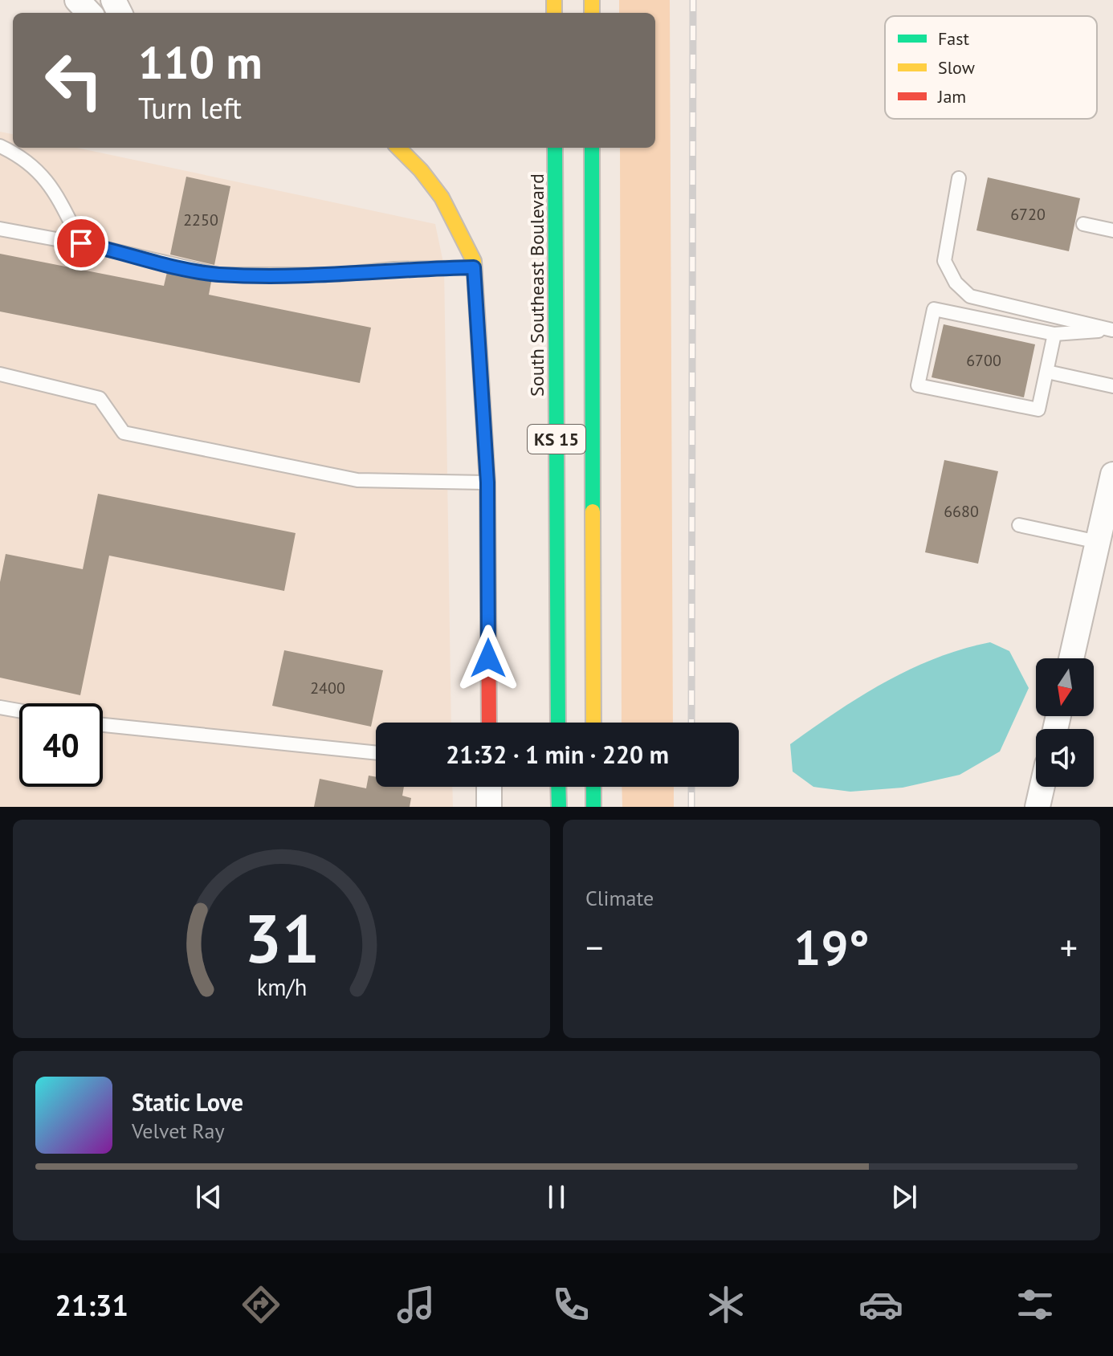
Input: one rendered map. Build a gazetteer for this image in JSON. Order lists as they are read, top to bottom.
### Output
{
  "streets": {
    "main road": ["South Southeast Boulevard", "KS 15"]
  },
  "house_numbers": [
    "6720",
    "2250",
    "6700",
    "6680",
    "2400"
  ],
  "legend": ["Fast", "Slow", "Jam"],
  "north": "bottom",
  "page": {
    "turn": ["110 m", "Turn left"],
    "limit": "40",
    "trip": "21:32 · 1 min · 220 m",
    "tile": "Climate",
    "heat": ["−", "19°", "+"],
    "song": ["Static Love", "Velvet Ray"],
    "tabs": "21:31",
    "gauge": ["31", "km/h"]
  }
}
